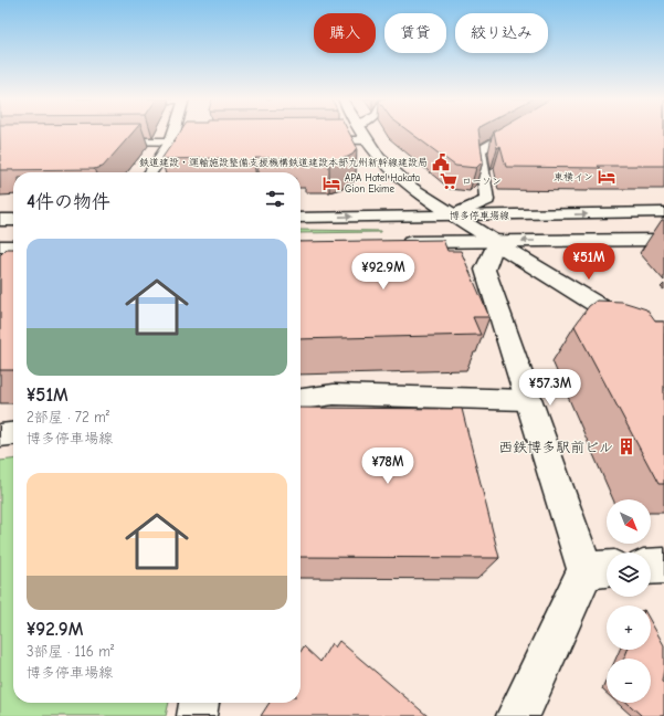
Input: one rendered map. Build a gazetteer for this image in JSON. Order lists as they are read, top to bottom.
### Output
{
  "streets": {
    "street": ["博多停車場線"]
  },
  "places": {
    "public building": ["鉄道建設・運輸施設整備支援機構鉄道建設本部九州新幹線建設局"],
    "hotel": ["東横イン", "APA Hotel Hakata Gion Ekime"],
    "supermarket": ["ローソン"],
    "building": ["西鉄博多駅前ビル"]
  },
  "north": "bottom right",
  "page": {
    "chip": ["購入", "賃貸", "絞り込み"],
    "heading": "4件の物件",
    "list": [
      {
        "name": "¥51M",
        "note": "2部屋 · 72 m² · 博多停車場線"
      },
      {
        "name": "¥92.9M",
        "note": "3部屋 · 116 m² · 博多停車場線"
      }
    ],
    "price": [
      "¥51M",
      "¥92.9M",
      "¥57.3M",
      "¥78M"
    ],
    "map_buttons": ["+", "−"]
  }
}
